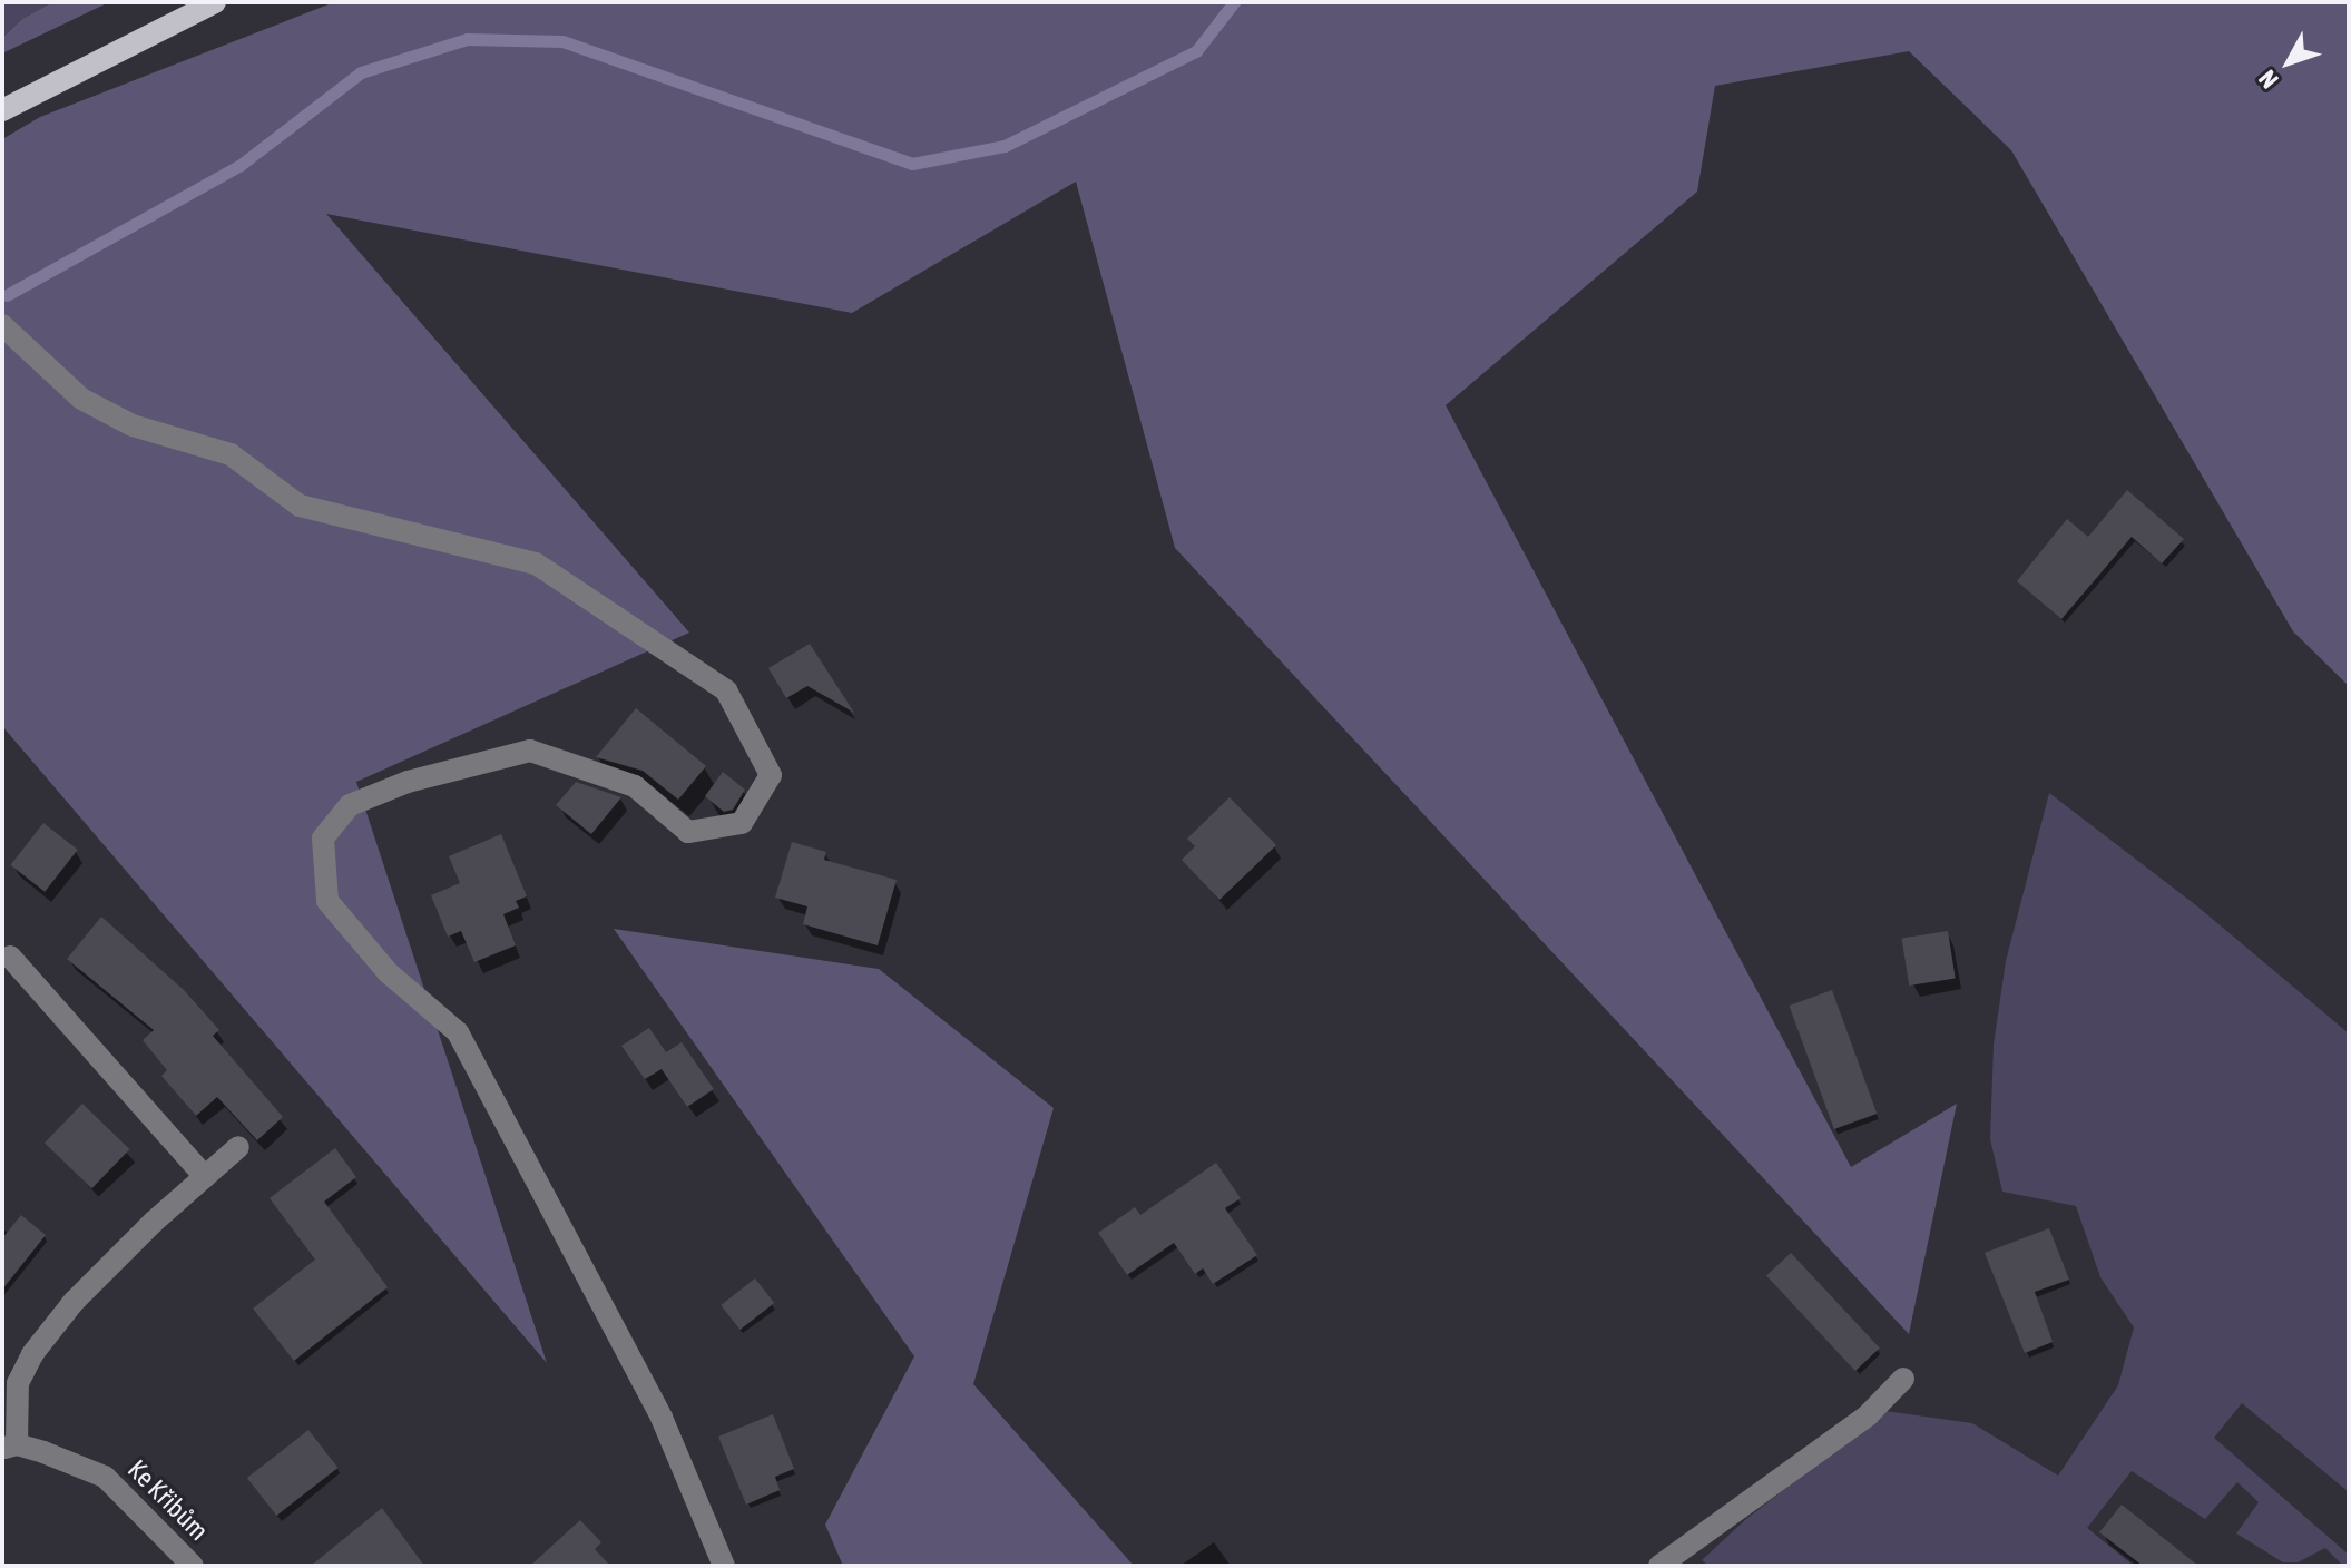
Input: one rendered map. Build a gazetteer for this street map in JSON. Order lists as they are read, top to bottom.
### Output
{
  "streets": {
    "street": ["Ke Křibům"]
  },
  "north": "bottom left"
}
